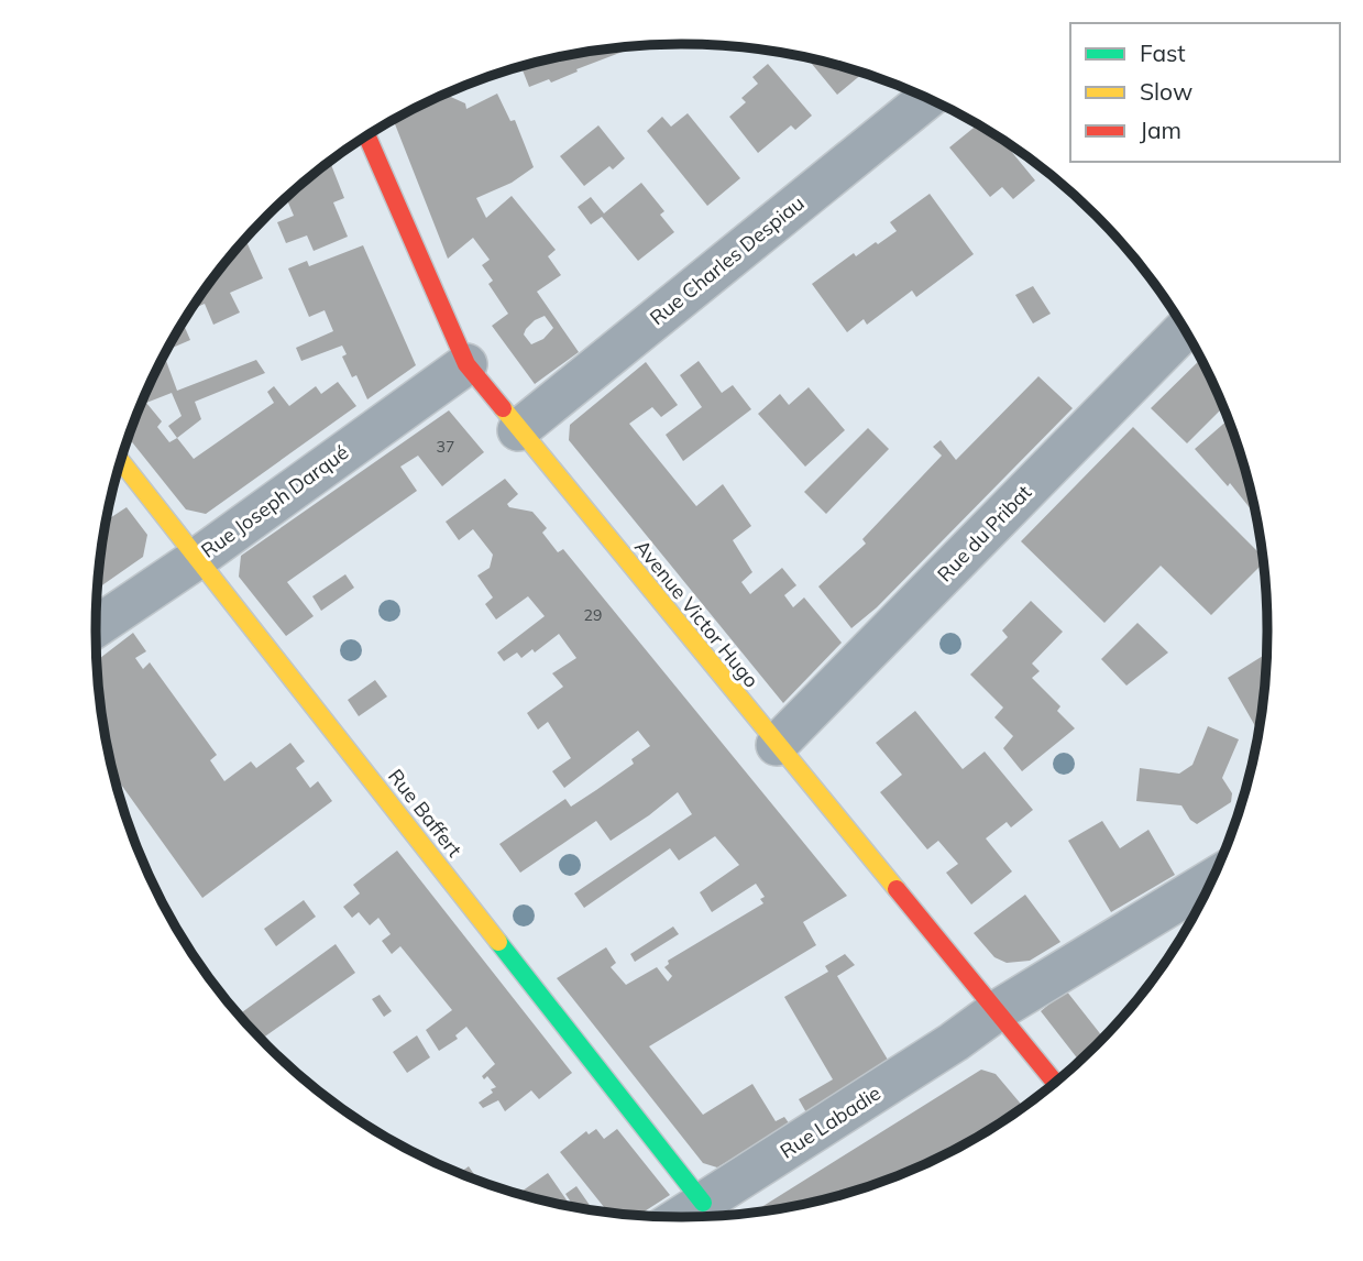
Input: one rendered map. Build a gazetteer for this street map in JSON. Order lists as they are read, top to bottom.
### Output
{
  "streets": {
    "main road": ["Avenue Victor Hugo", "Rue Baffert"],
    "street": [
      "Rue Charles Despiau",
      "Rue Joseph Darqué",
      "Rue du Pribat",
      "Rue Labadie"
    ]
  },
  "crossings": [
    ["Rue Charles Despiau", "Avenue Victor Hugo"],
    ["Rue Joseph Darqué", "Avenue Victor Hugo"],
    ["Rue Joseph Darqué", "Rue Baffert"],
    ["Rue du Pribat", "Avenue Victor Hugo"],
    ["Avenue Victor Hugo", "Rue Labadie"],
    ["Rue Baffert", "Rue Labadie"]
  ],
  "house_numbers": ["37", "29"],
  "legend": ["Fast", "Slow", "Jam"]
}
